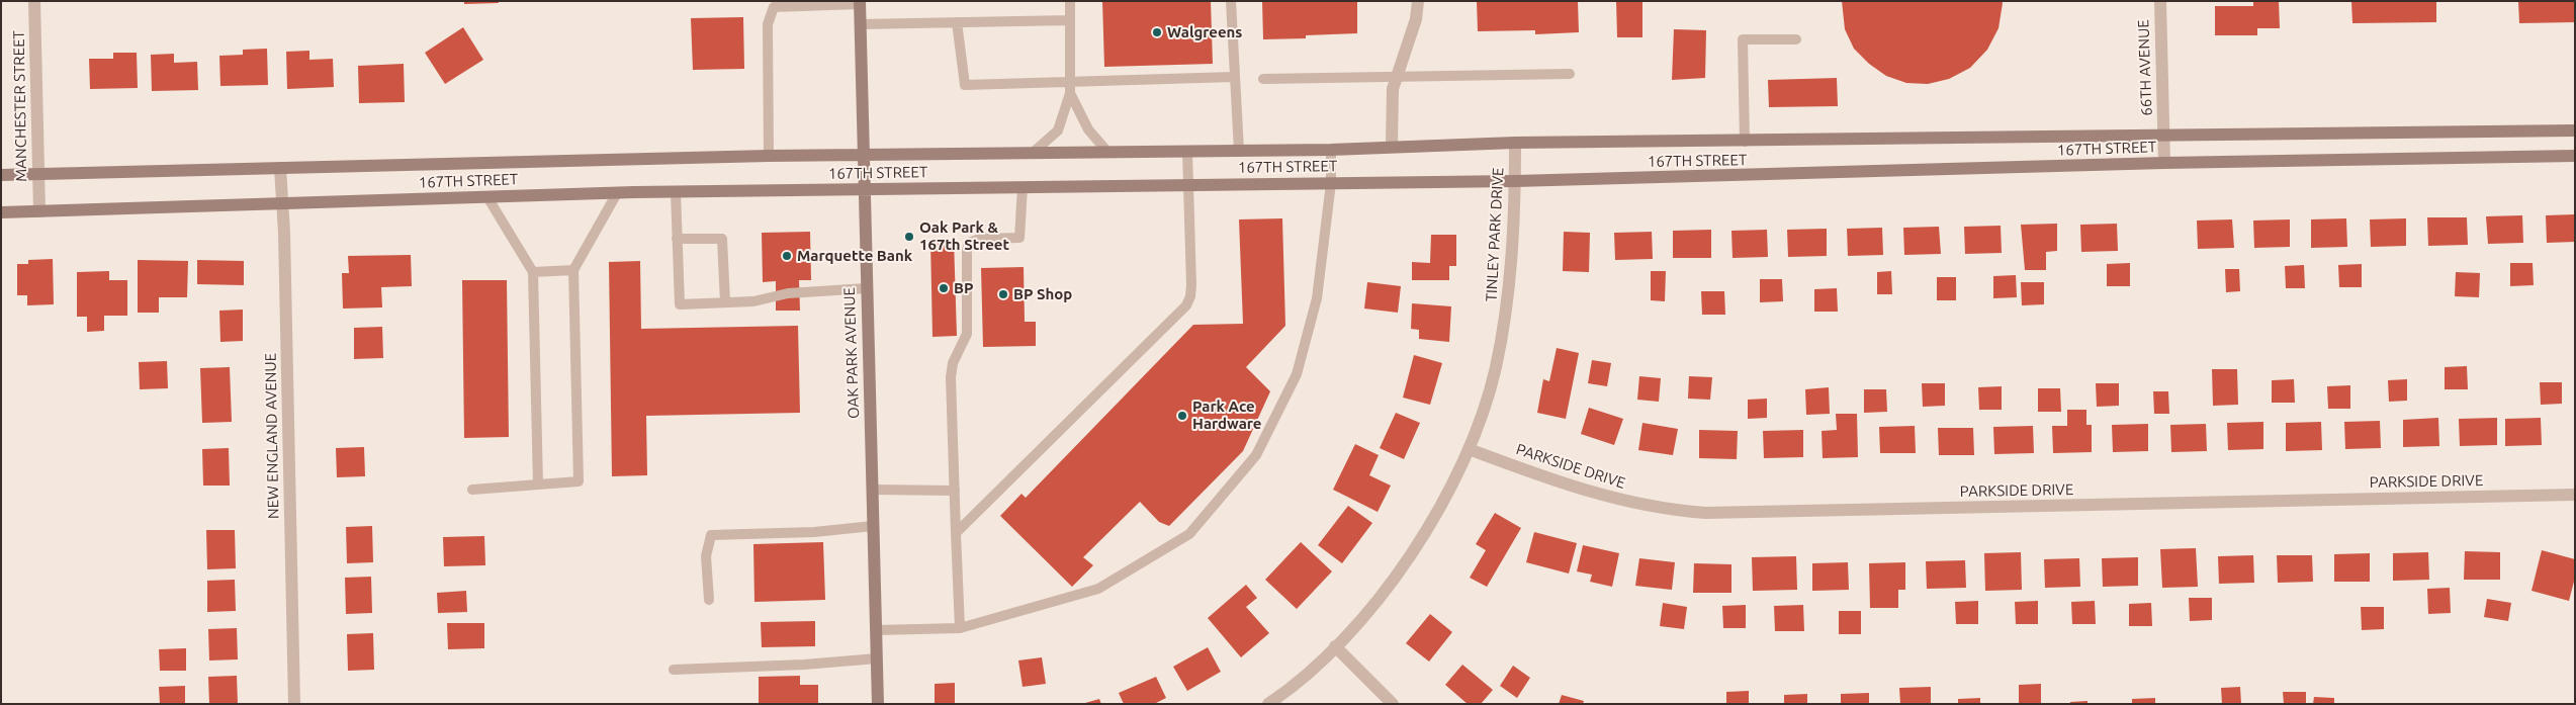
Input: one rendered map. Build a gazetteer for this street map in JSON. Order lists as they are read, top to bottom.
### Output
{
  "streets": {
    "main road": ["167TH STREET", "OAK PARK AVENUE"],
    "street": [
      "66TH AVENUE",
      "MANCHESTER STREET",
      "TINLEY PARK DRIVE",
      "NEW ENGLAND AVENUE",
      "PARKSIDE DRIVE"
    ]
  },
  "crossings": [
    ["66TH AVENUE", "167TH STREET"],
    ["MANCHESTER STREET", "167TH STREET"],
    ["167TH STREET", "TINLEY PARK DRIVE"],
    ["167TH STREET", "OAK PARK AVENUE"],
    ["167TH STREET", "NEW ENGLAND AVENUE"],
    ["TINLEY PARK DRIVE", "PARKSIDE DRIVE"]
  ],
  "places": [
    "Walgreens",
    "Oak Park & 167th Street",
    "Marquette Bank",
    "BP",
    "BP Shop",
    "Park Ace Hardware"
  ]
}
